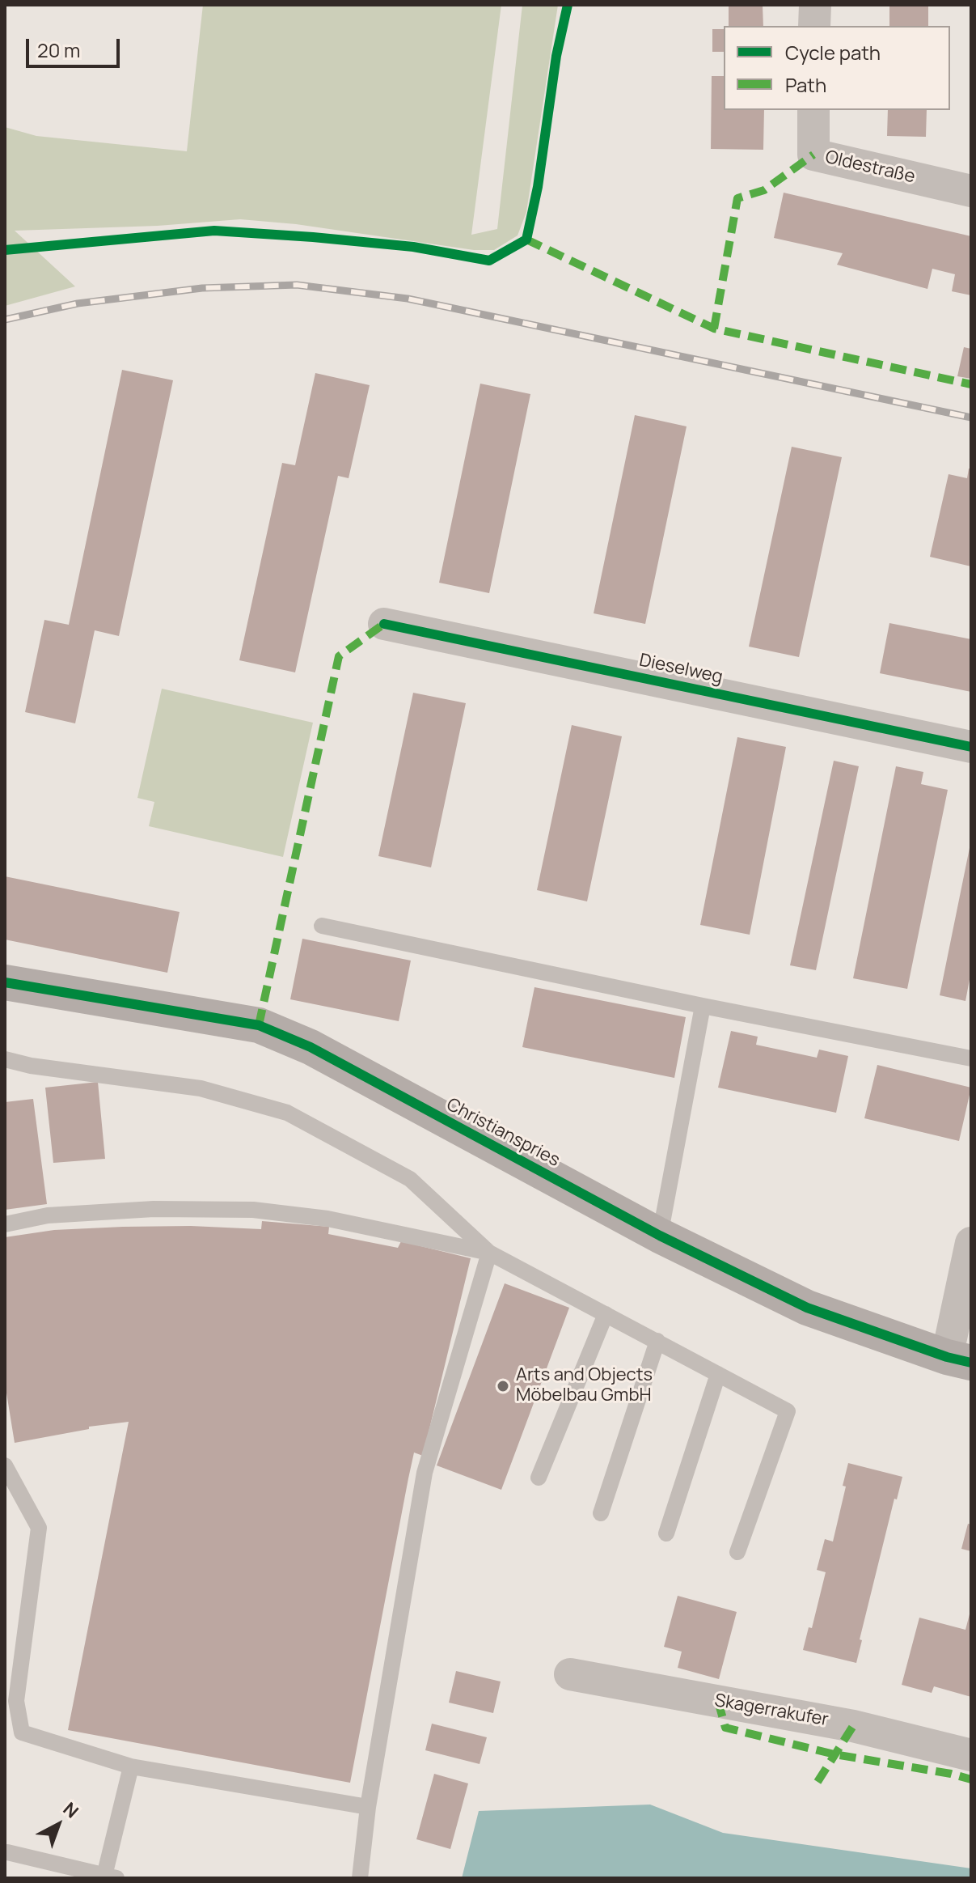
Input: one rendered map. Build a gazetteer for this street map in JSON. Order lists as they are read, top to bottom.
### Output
{
  "streets": {
    "street": [
      "Oldestraße",
      "Dieselweg",
      "Christianspries",
      "Skagerrakufer"
    ]
  },
  "places": ["Arts and Objects Möbelbau GmbH"],
  "legend": ["Cycle path", "Path"],
  "scale_bar": "20 m",
  "north": "top right"
}
